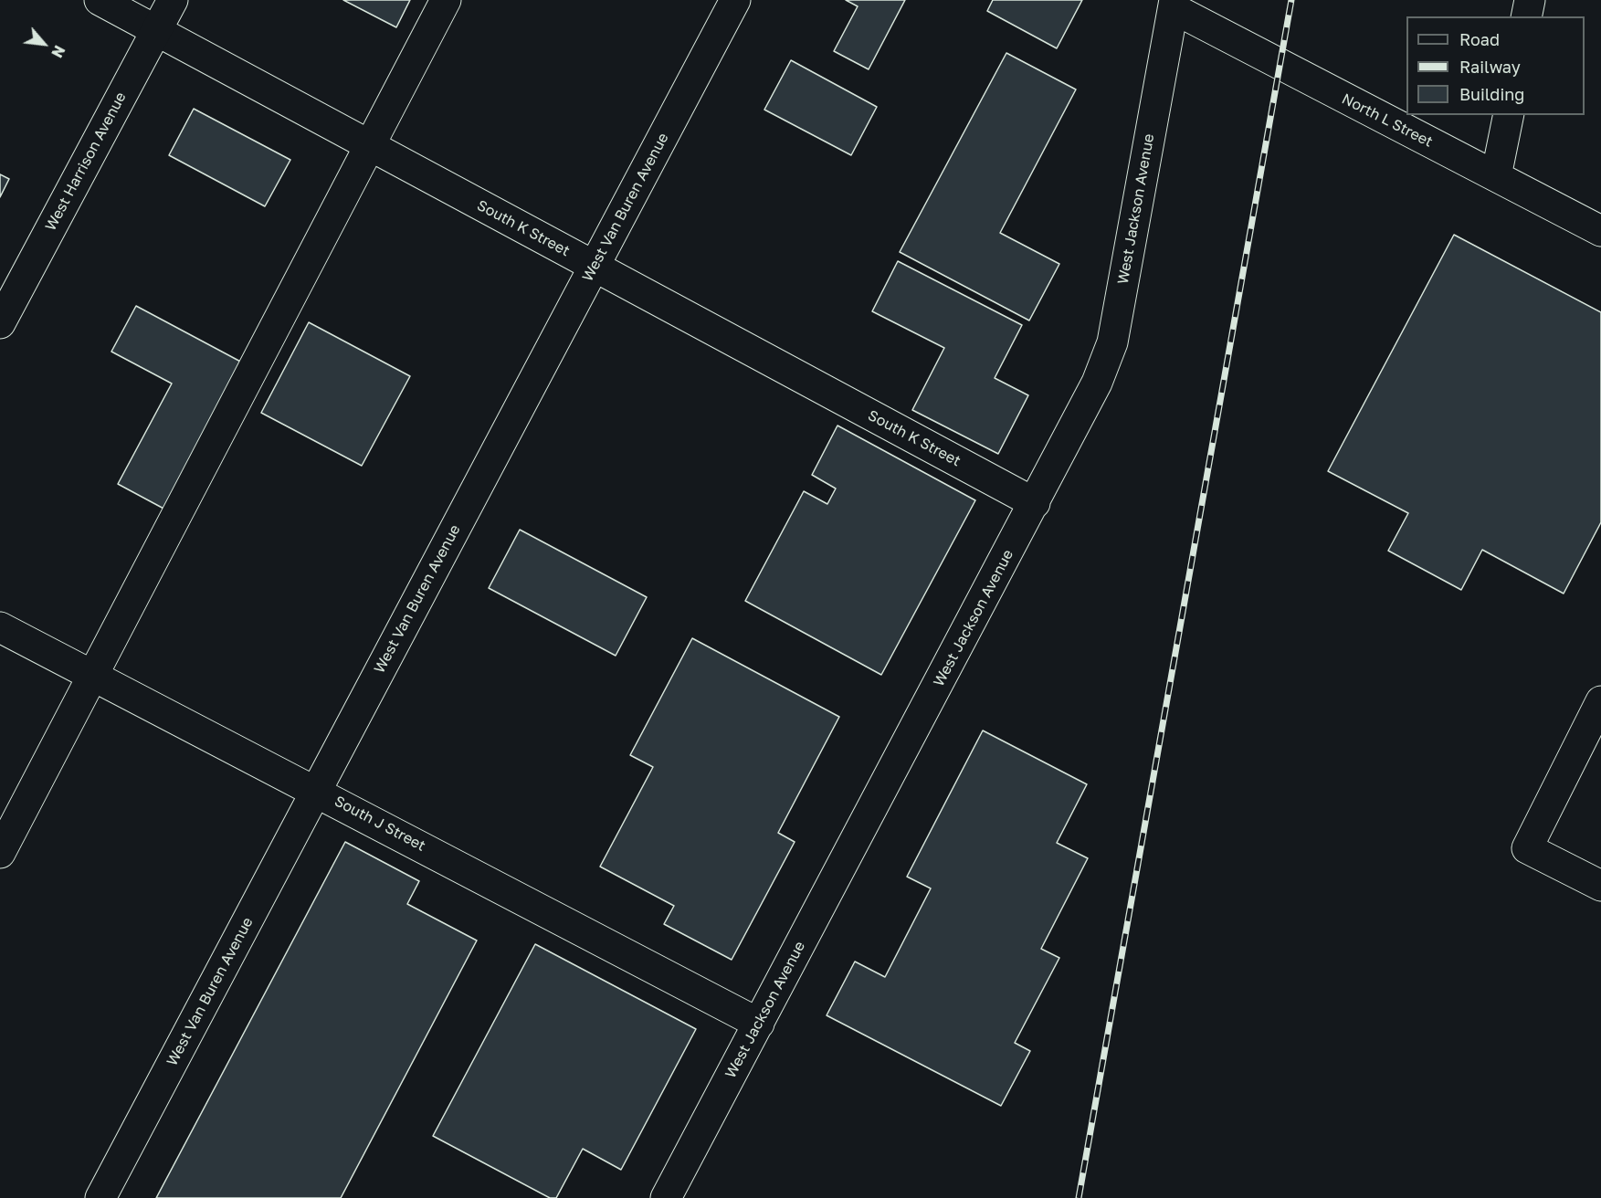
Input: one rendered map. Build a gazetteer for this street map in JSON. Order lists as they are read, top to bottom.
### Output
{
  "streets": {
    "street": [
      "North L Street",
      "West Harrison Avenue",
      "West Van Buren Avenue",
      "West Jackson Avenue",
      "South K Street",
      "South J Street"
    ]
  },
  "crossings": [
    ["North L Street", "West Jackson Avenue"],
    ["West Harrison Avenue", "South K Street"],
    ["West Van Buren Avenue", "South K Street"],
    ["West Van Buren Avenue", "South J Street"],
    ["West Jackson Avenue", "South K Street"],
    ["West Jackson Avenue", "South J Street"]
  ],
  "legend": ["Road", "Railway", "Building"],
  "north": "bottom right"
}
